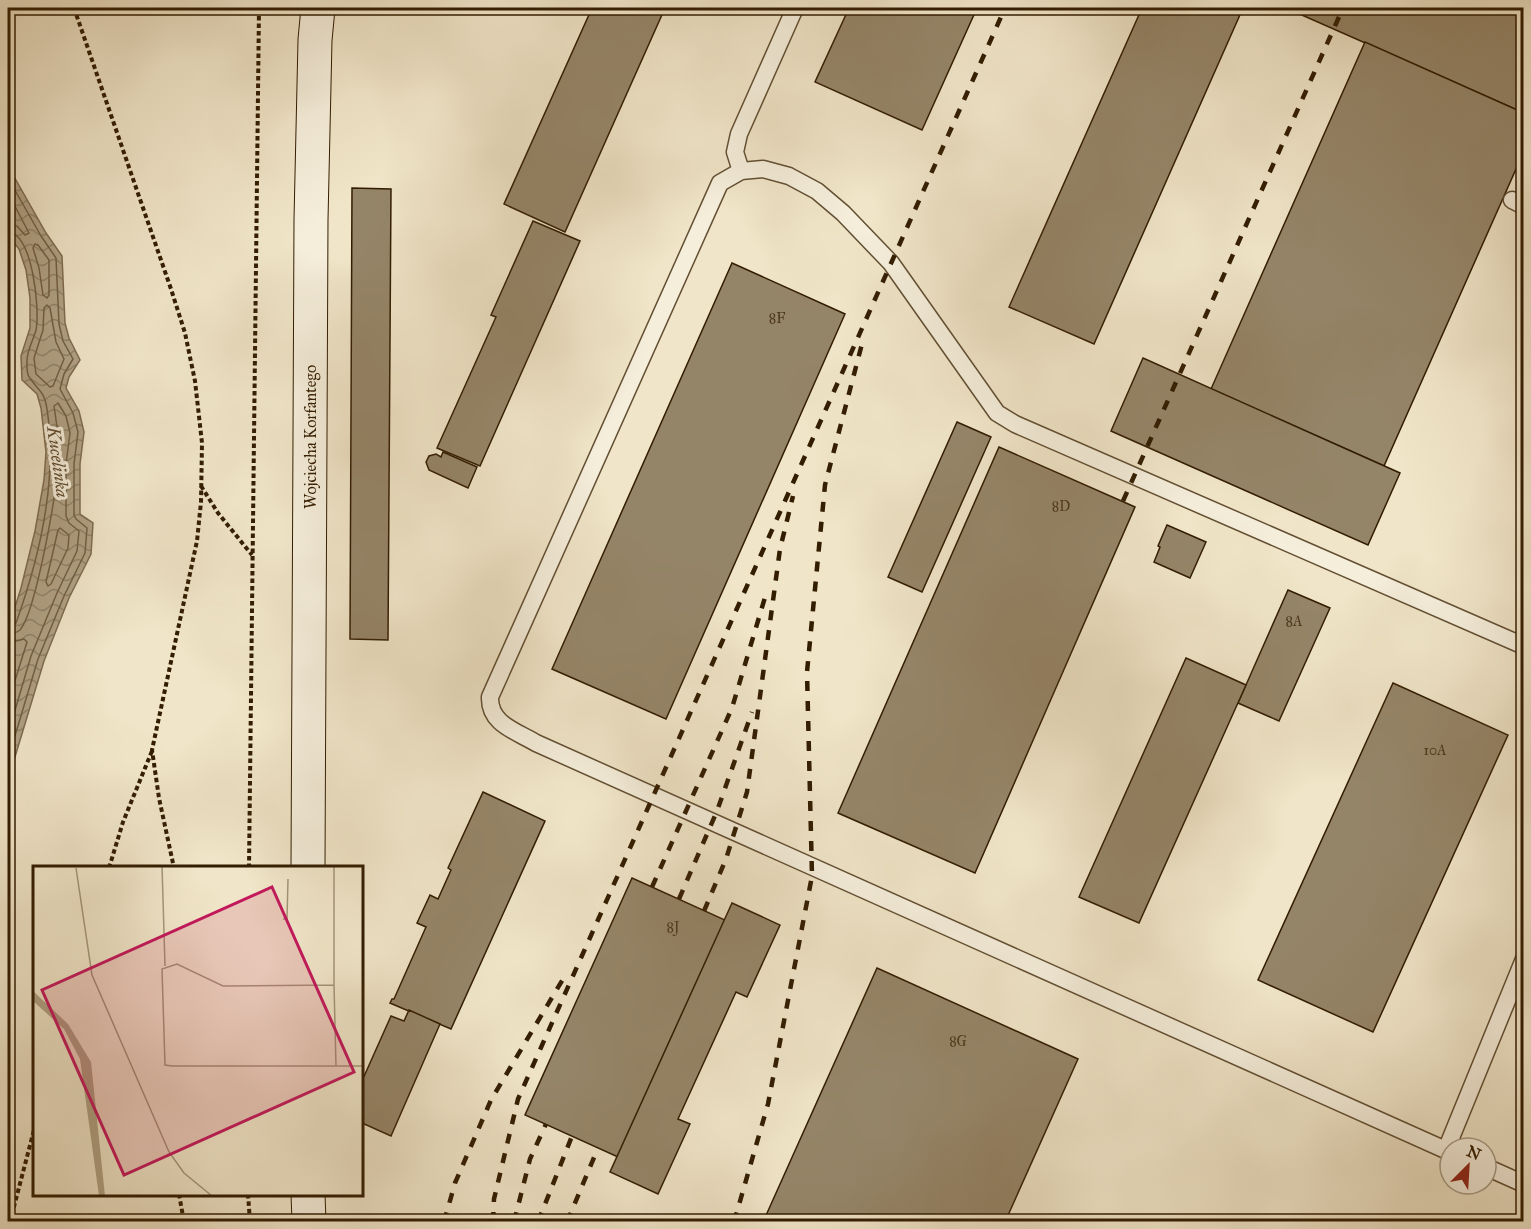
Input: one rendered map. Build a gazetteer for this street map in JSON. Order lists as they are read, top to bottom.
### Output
{
  "streets": {
    "street": ["Wojciecha Korfantego"]
  },
  "water": ["Kucelinka"],
  "house_numbers": [
    "8F",
    "8D",
    "8A",
    "10A",
    "8J",
    "8G"
  ],
  "north": "top right"
}
